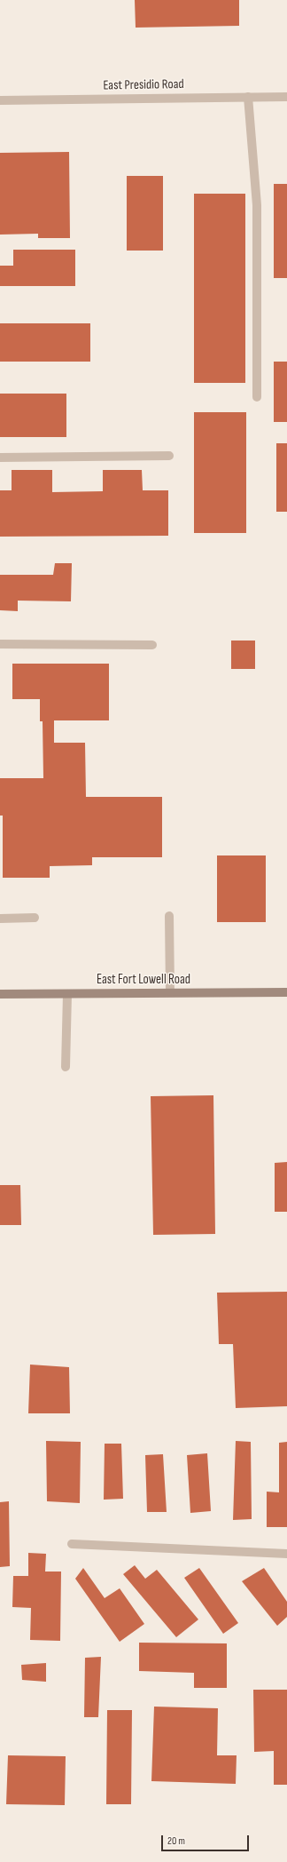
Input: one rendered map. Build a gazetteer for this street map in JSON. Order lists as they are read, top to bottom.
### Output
{
  "streets": {
    "main road": ["East Fort Lowell Road"],
    "street": ["East Presidio Road"]
  },
  "scale_bar": "20 m"
}
